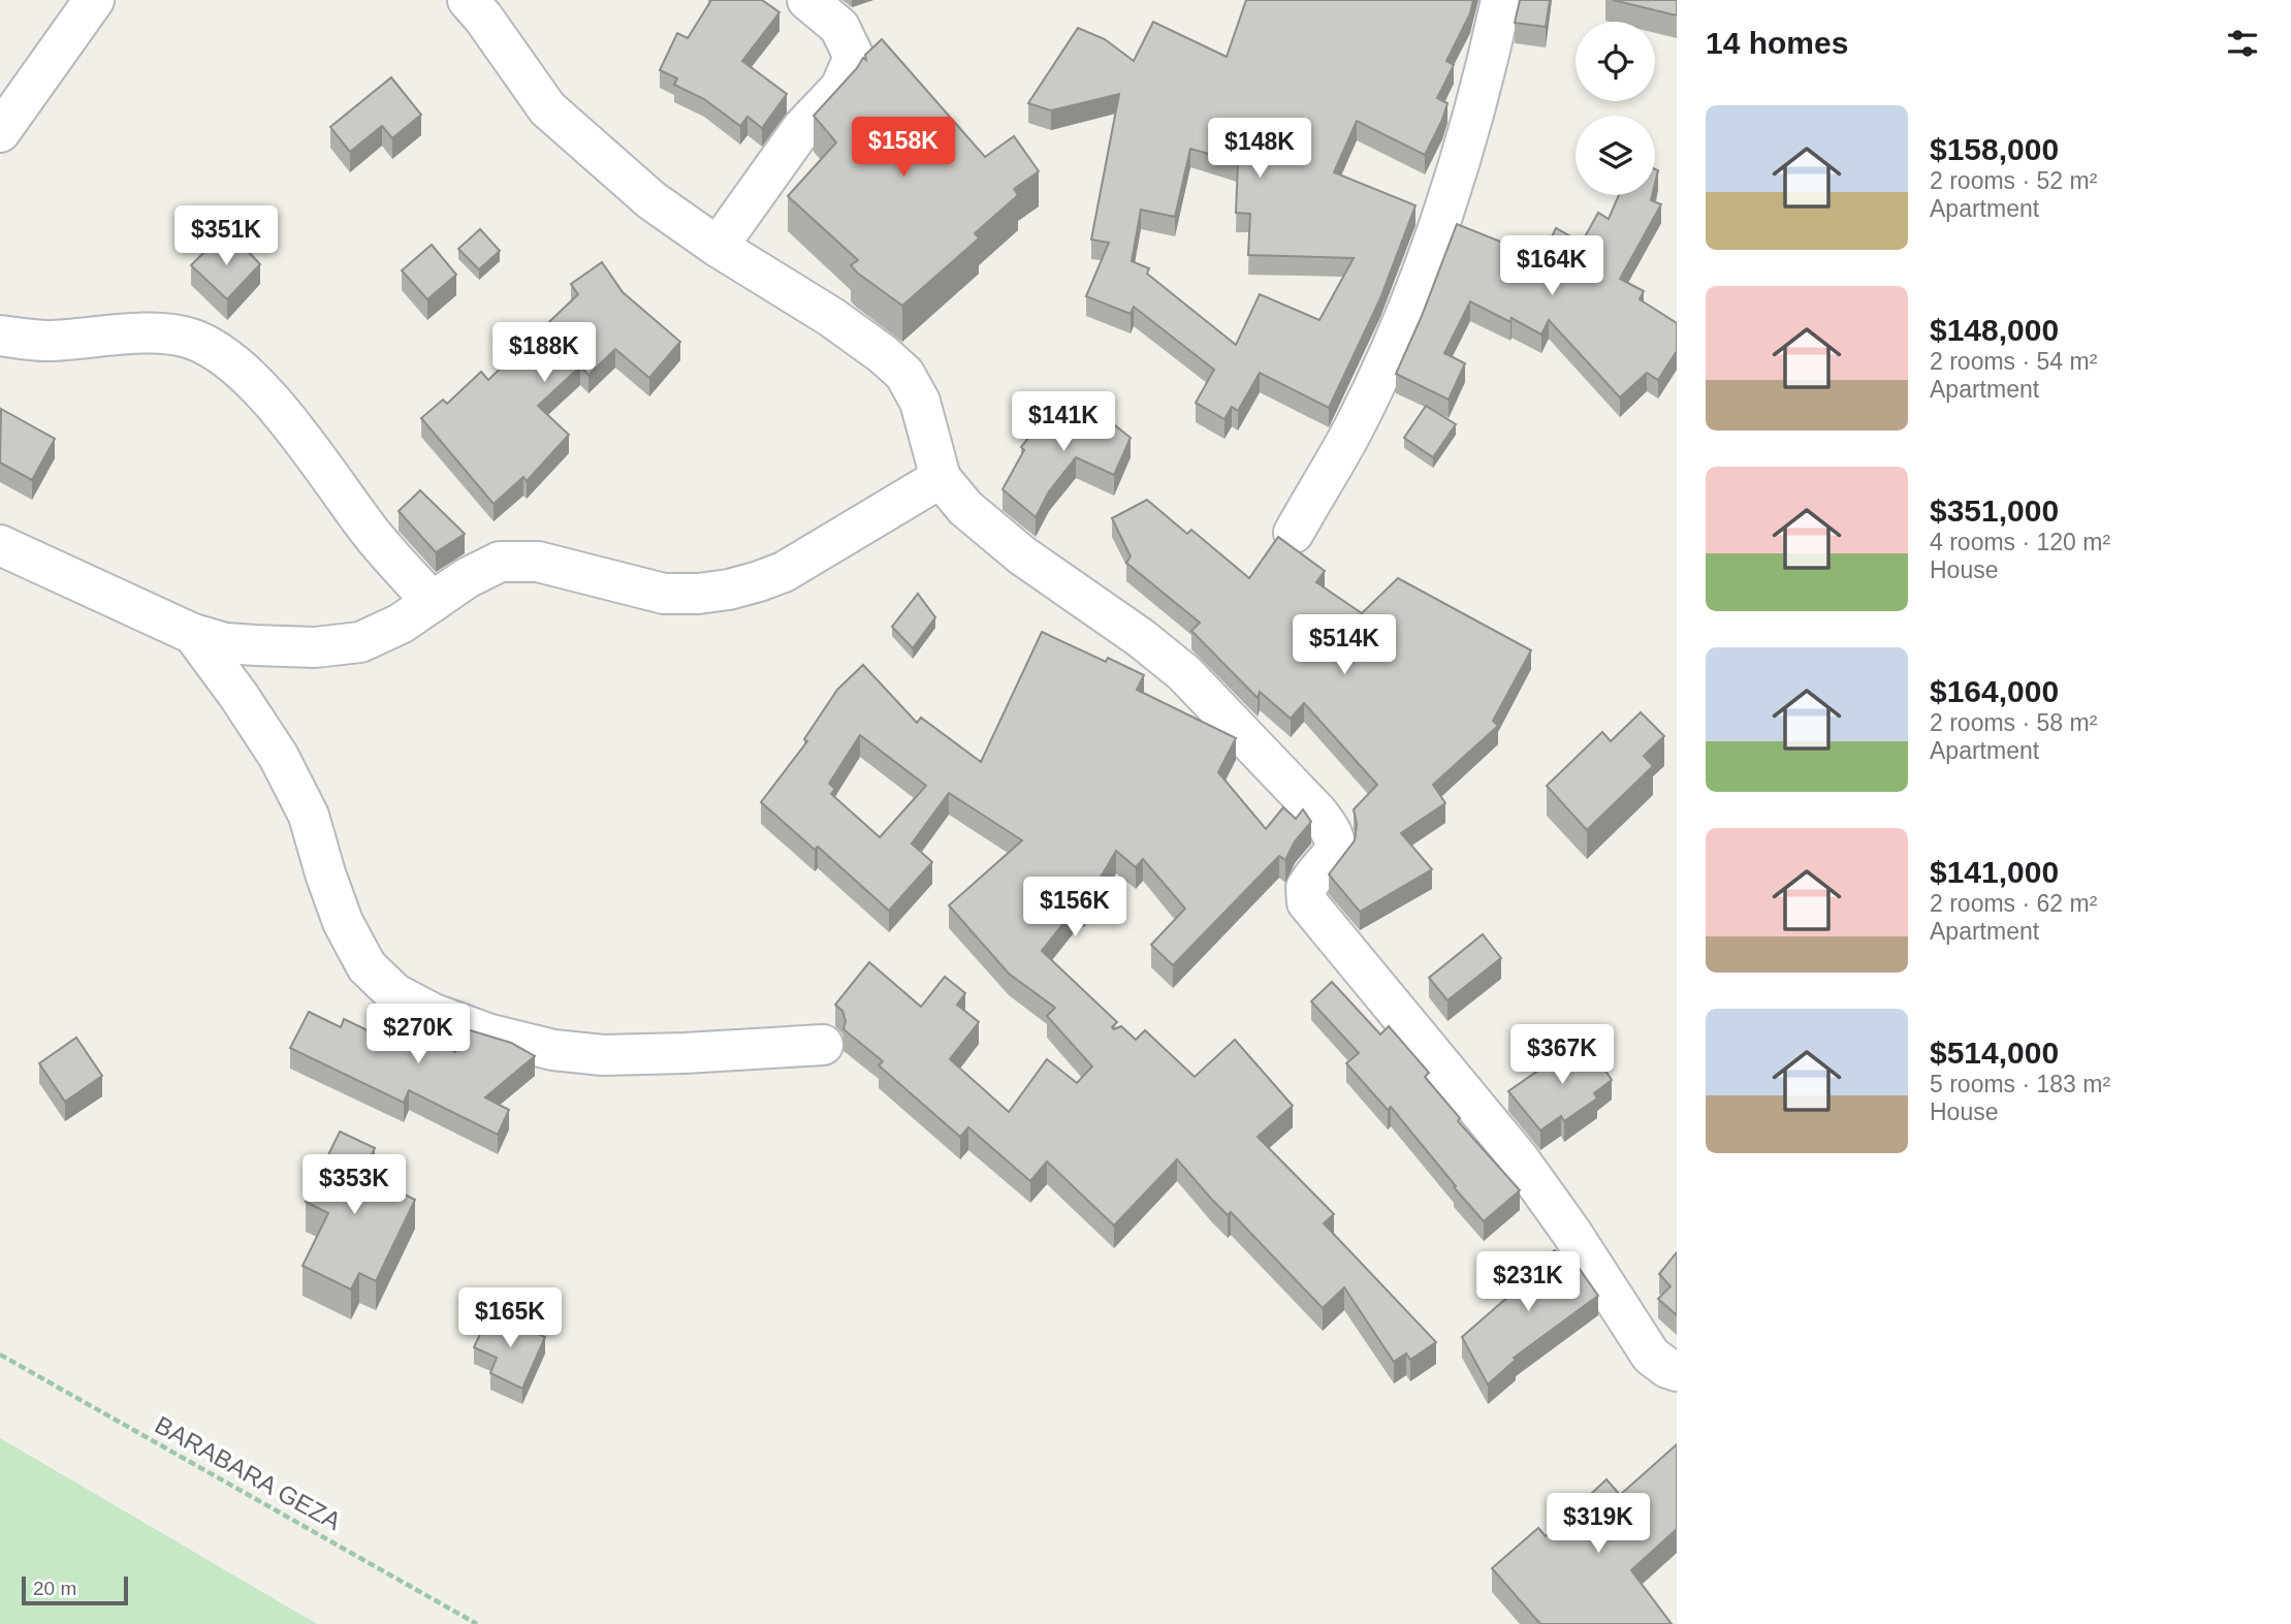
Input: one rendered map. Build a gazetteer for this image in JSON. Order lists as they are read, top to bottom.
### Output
{
  "streets": {
    "path": ["BARABARA GEZA"]
  },
  "scale_bar": "20 m",
  "page": {
    "heading": "14 homes",
    "list": [
      {
        "name": "$158,000",
        "note": "2 rooms · 52 m² · Apartment"
      },
      {
        "name": "$148,000",
        "note": "2 rooms · 54 m² · Apartment"
      },
      {
        "name": "$351,000",
        "note": "4 rooms · 120 m² · House"
      },
      {
        "name": "$164,000",
        "note": "2 rooms · 58 m² · Apartment"
      },
      {
        "name": "$141,000",
        "note": "2 rooms · 62 m² · Apartment"
      },
      {
        "name": "$514,000",
        "note": "5 rooms · 183 m² · House"
      }
    ],
    "price": [
      "$158K",
      "$148K",
      "$351K",
      "$164K",
      "$188K",
      "$141K",
      "$514K",
      "$156K",
      "$270K",
      "$367K",
      "$353K",
      "$231K",
      "$165K",
      "$319K"
    ],
    "scale": "20 m"
  }
}
